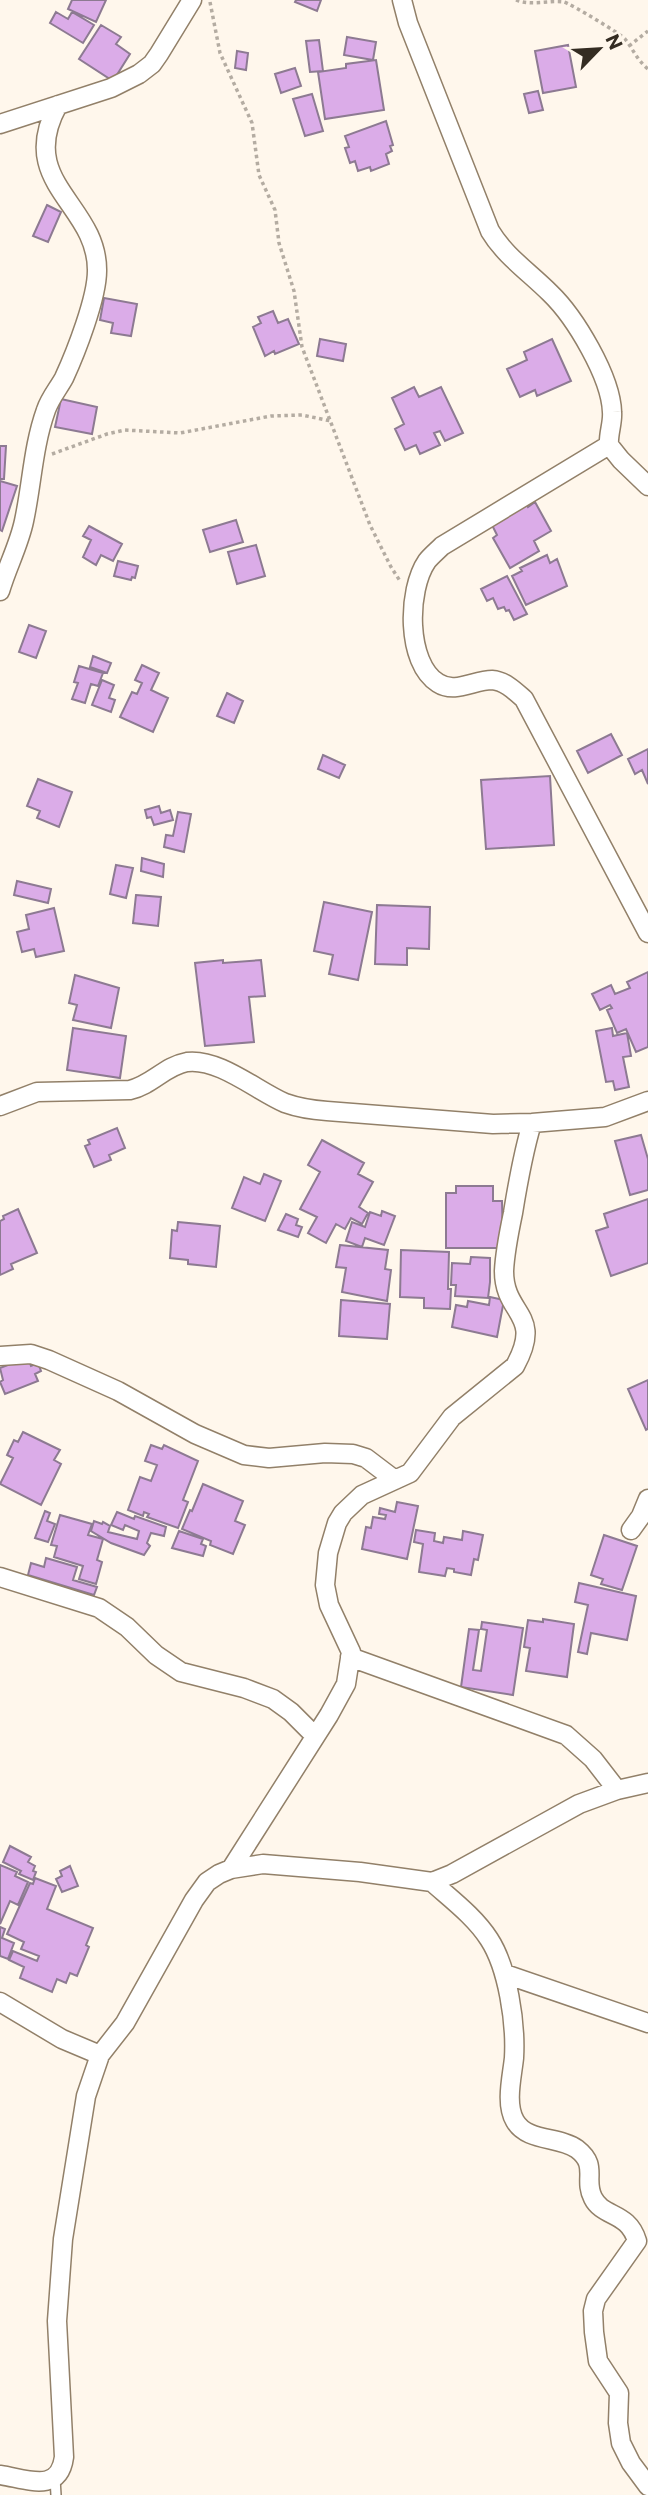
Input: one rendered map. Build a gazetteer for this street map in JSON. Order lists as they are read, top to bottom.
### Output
{
  "north": "top right"
}
